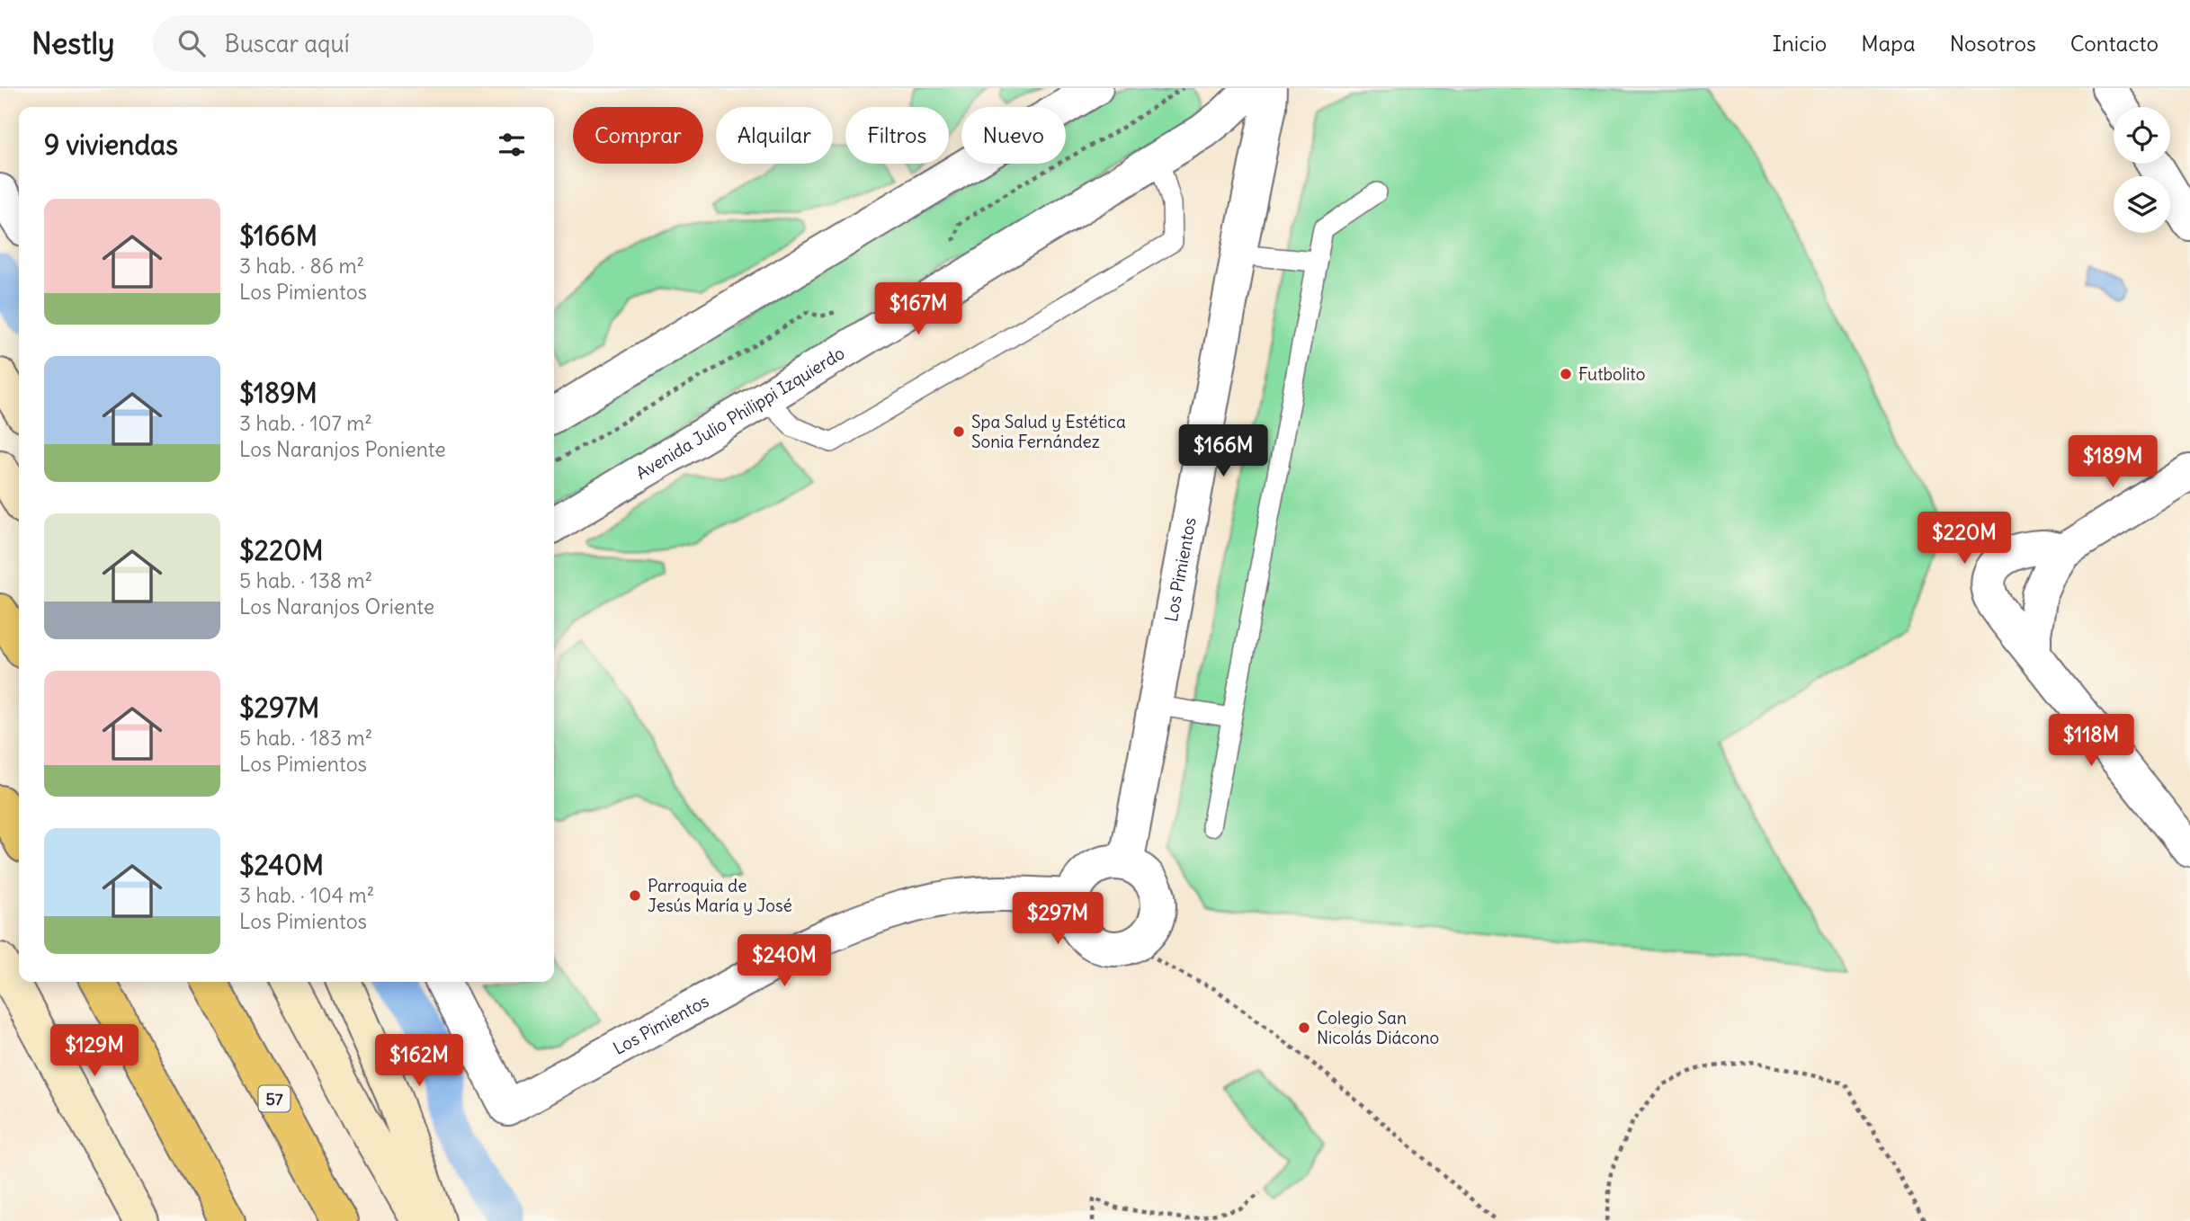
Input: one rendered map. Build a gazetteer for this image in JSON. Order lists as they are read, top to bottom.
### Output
{
  "streets": {
    "highway": ["57"],
    "street": ["Avenida Julio Philippi Izquierdo", "Los Pimientos"]
  },
  "crossings": [
    ["Avenida Julio Philippi Izquierdo", "Los Pimientos"]
  ],
  "places": [
    "Futbolito",
    "Spa Salud y Estética Sonia Fernández",
    "Parroquia de Jesús María y José",
    "Colegio San Nicolás Diácono"
  ],
  "page": {
    "header": "Nestly",
    "search": "Buscar aquí",
    "nav": [
      "Inicio",
      "Mapa",
      "Nosotros",
      "Contacto"
    ],
    "chip": [
      "Comprar",
      "Alquilar",
      "Filtros",
      "Nuevo"
    ],
    "heading": "9 viviendas",
    "list": [
      {
        "name": "$166M",
        "note": "3 hab. · 86 m² · Los Pimientos"
      },
      {
        "name": "$189M",
        "note": "3 hab. · 107 m² · Los Naranjos Poniente"
      },
      {
        "name": "$220M",
        "note": "5 hab. · 138 m² · Los Naranjos Oriente"
      },
      {
        "name": "$297M",
        "note": "5 hab. · 183 m² · Los Pimientos"
      },
      {
        "name": "$240M",
        "note": "3 hab. · 104 m² · Los Pimientos"
      }
    ],
    "price": [
      "$167M",
      "$166M",
      "$189M",
      "$220M",
      "$118M",
      "$297M",
      "$240M",
      "$129M",
      "$162M"
    ]
  }
}
